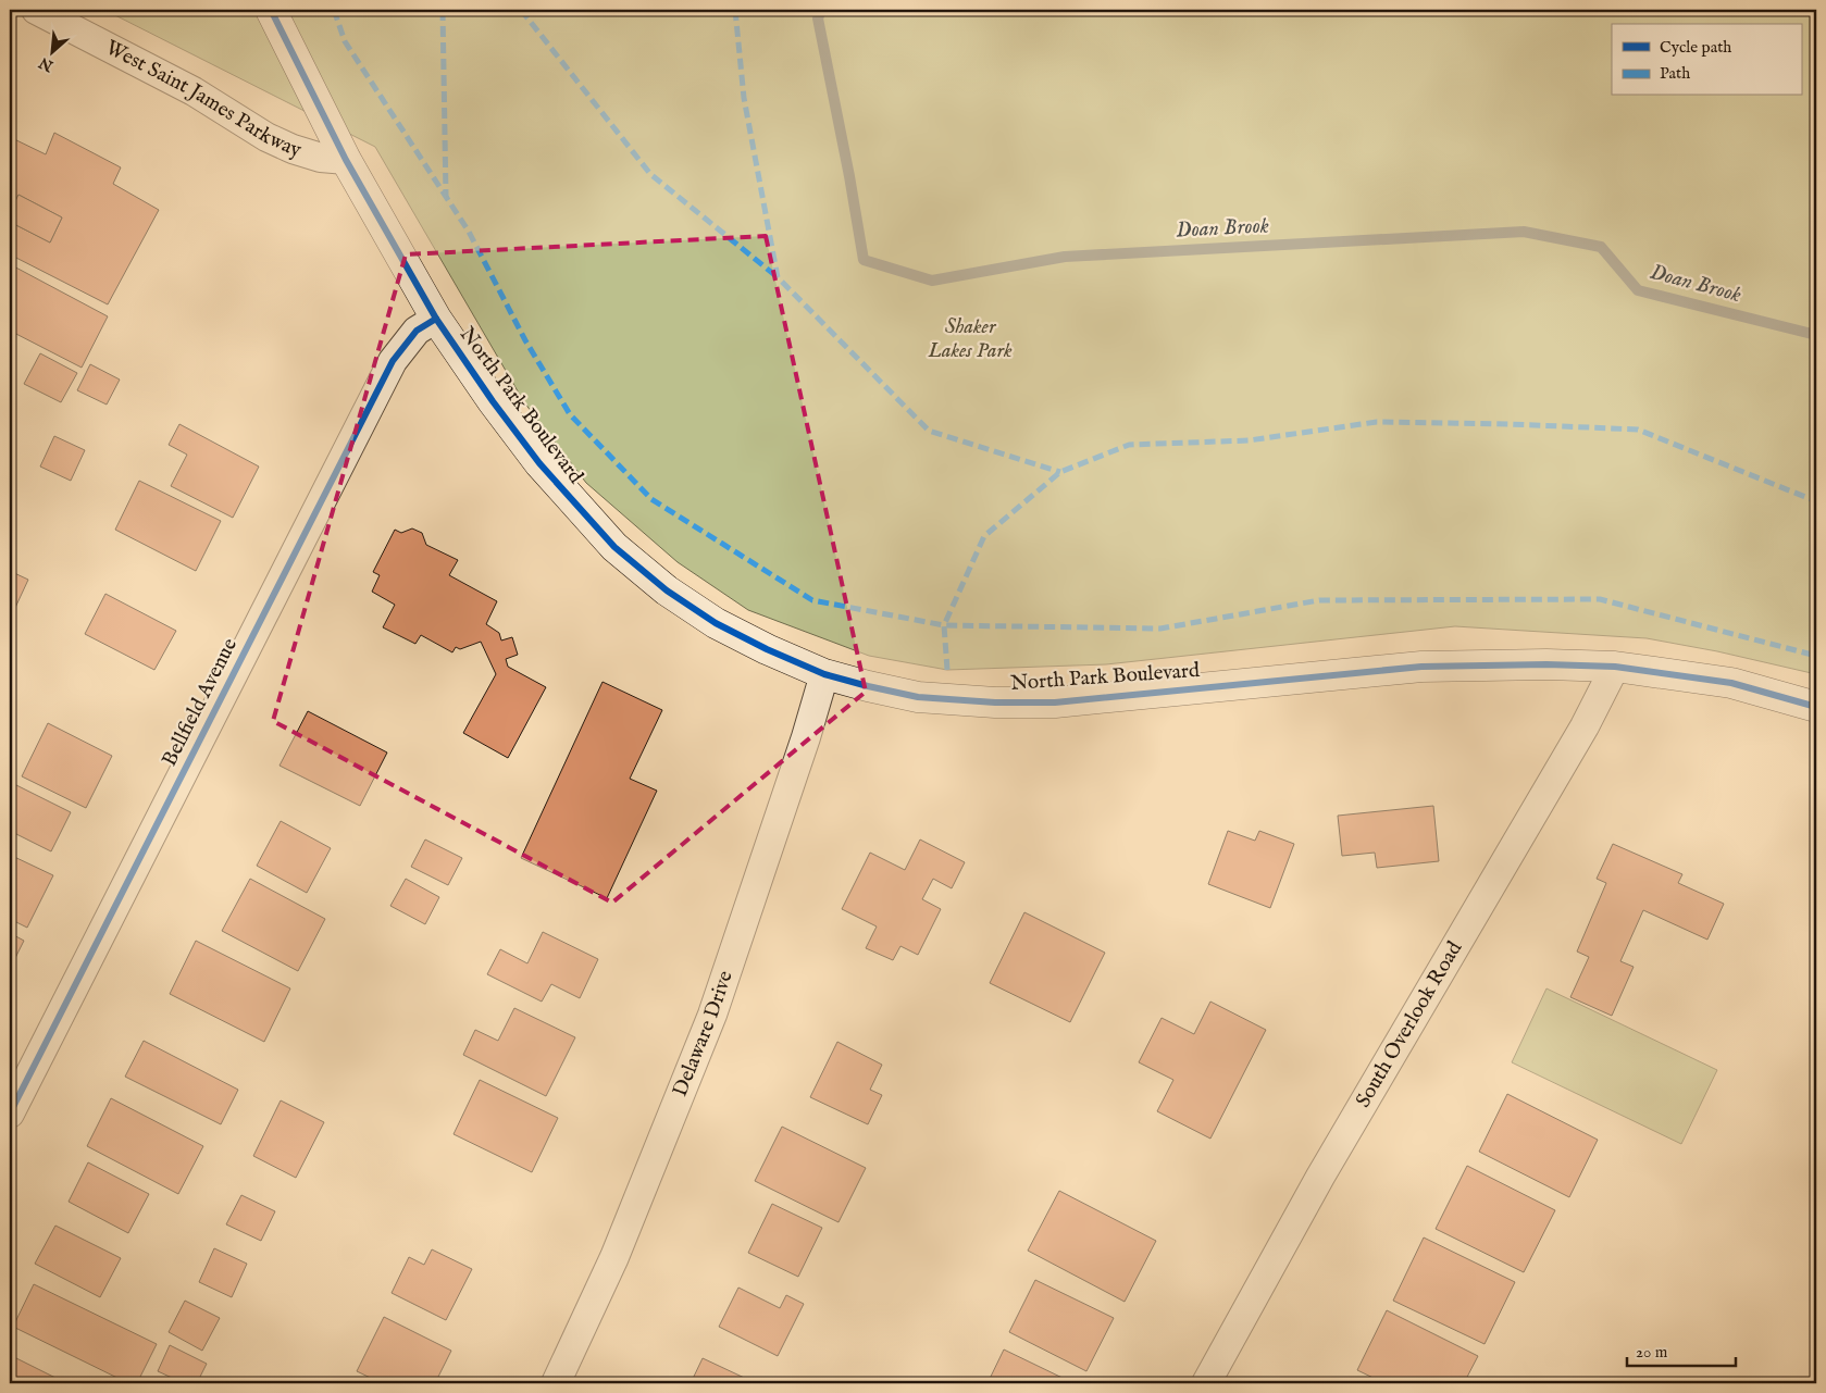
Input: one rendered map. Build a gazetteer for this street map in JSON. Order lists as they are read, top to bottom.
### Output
{
  "streets": {
    "street": [
      "West Saint James Parkway",
      "North Park Boulevard",
      "Bellfield Avenue",
      "South Overlook Road",
      "Delaware Drive"
    ]
  },
  "crossings": [
    ["West Saint James Parkway", "North Park Boulevard"],
    ["North Park Boulevard", "Bellfield Avenue"],
    ["North Park Boulevard", "South Overlook Road"],
    ["North Park Boulevard", "Delaware Drive"]
  ],
  "water": ["Doan Brook"],
  "parks": ["Shaker Lakes Park"],
  "legend": ["Cycle path", "Path"],
  "scale_bar": "20 m",
  "north": "bottom left"
}
